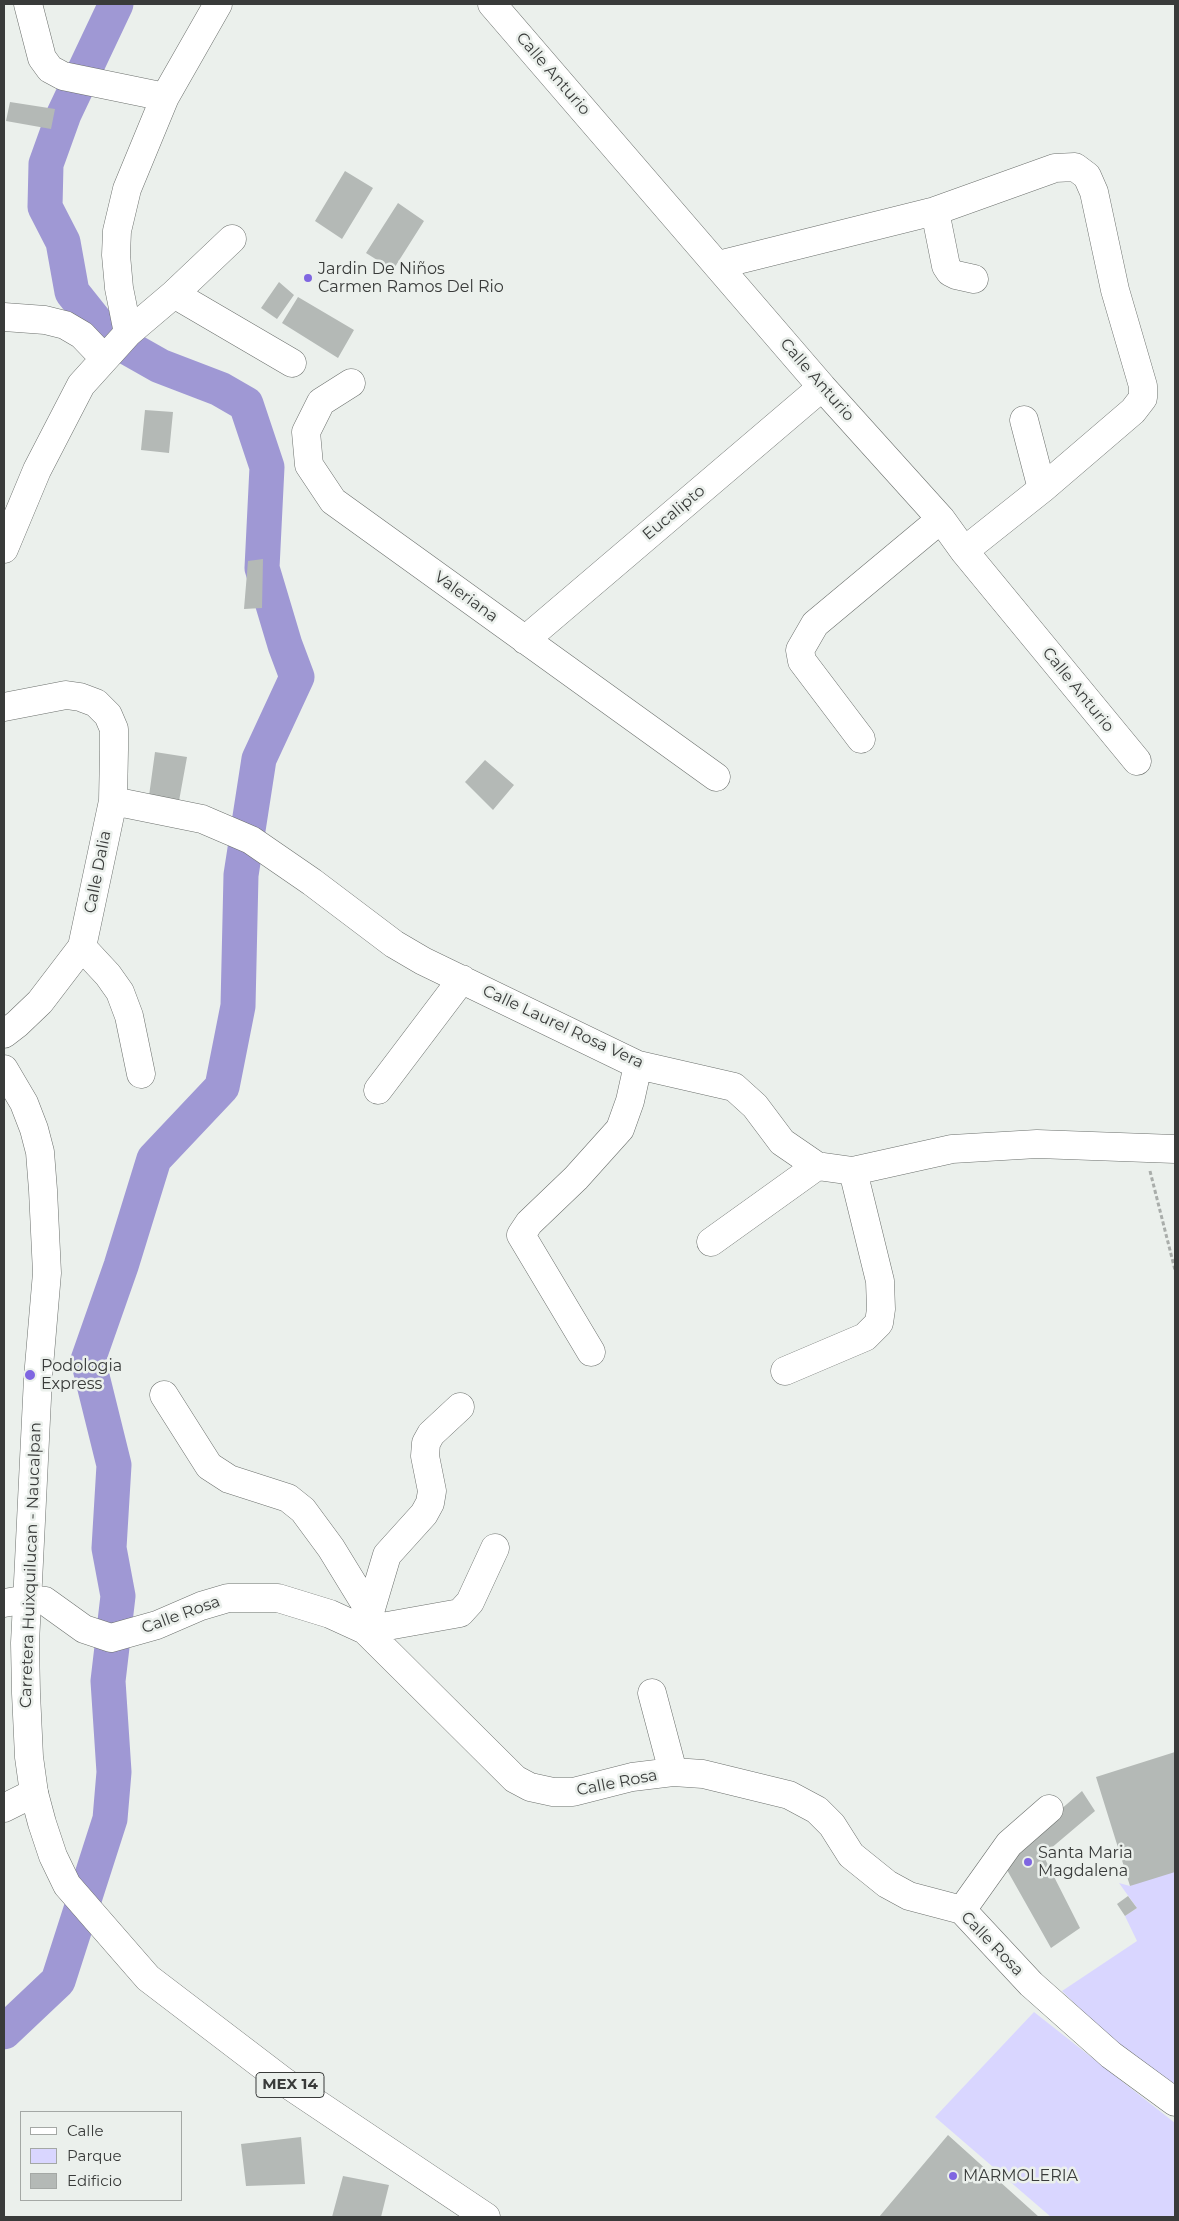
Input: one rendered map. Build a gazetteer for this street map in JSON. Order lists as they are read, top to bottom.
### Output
{
  "streets": {
    "street": [
      "Calle Anturio",
      "Eucalipto",
      "Valeriana",
      "Calle Dalia",
      "Calle Laurel Rosa Vera",
      "Carretera Huixquilucan - Naucalpan",
      "Calle Rosa",
      "MEX 14"
    ]
  },
  "crossings": [
    ["Calle Anturio", "Eucalipto"],
    ["Eucalipto", "Valeriana"],
    ["Calle Dalia", "Calle Laurel Rosa Vera"],
    ["Carretera Huixquilucan - Naucalpan", "Calle Rosa"]
  ],
  "places": [
    "Jardin De Niños Carmen Ramos Del Rio",
    "Podologia Express",
    "Santa Maria Magdalena",
    "MARMOLERIA"
  ],
  "legend": ["Calle", "Parque", "Edificio"]
}
